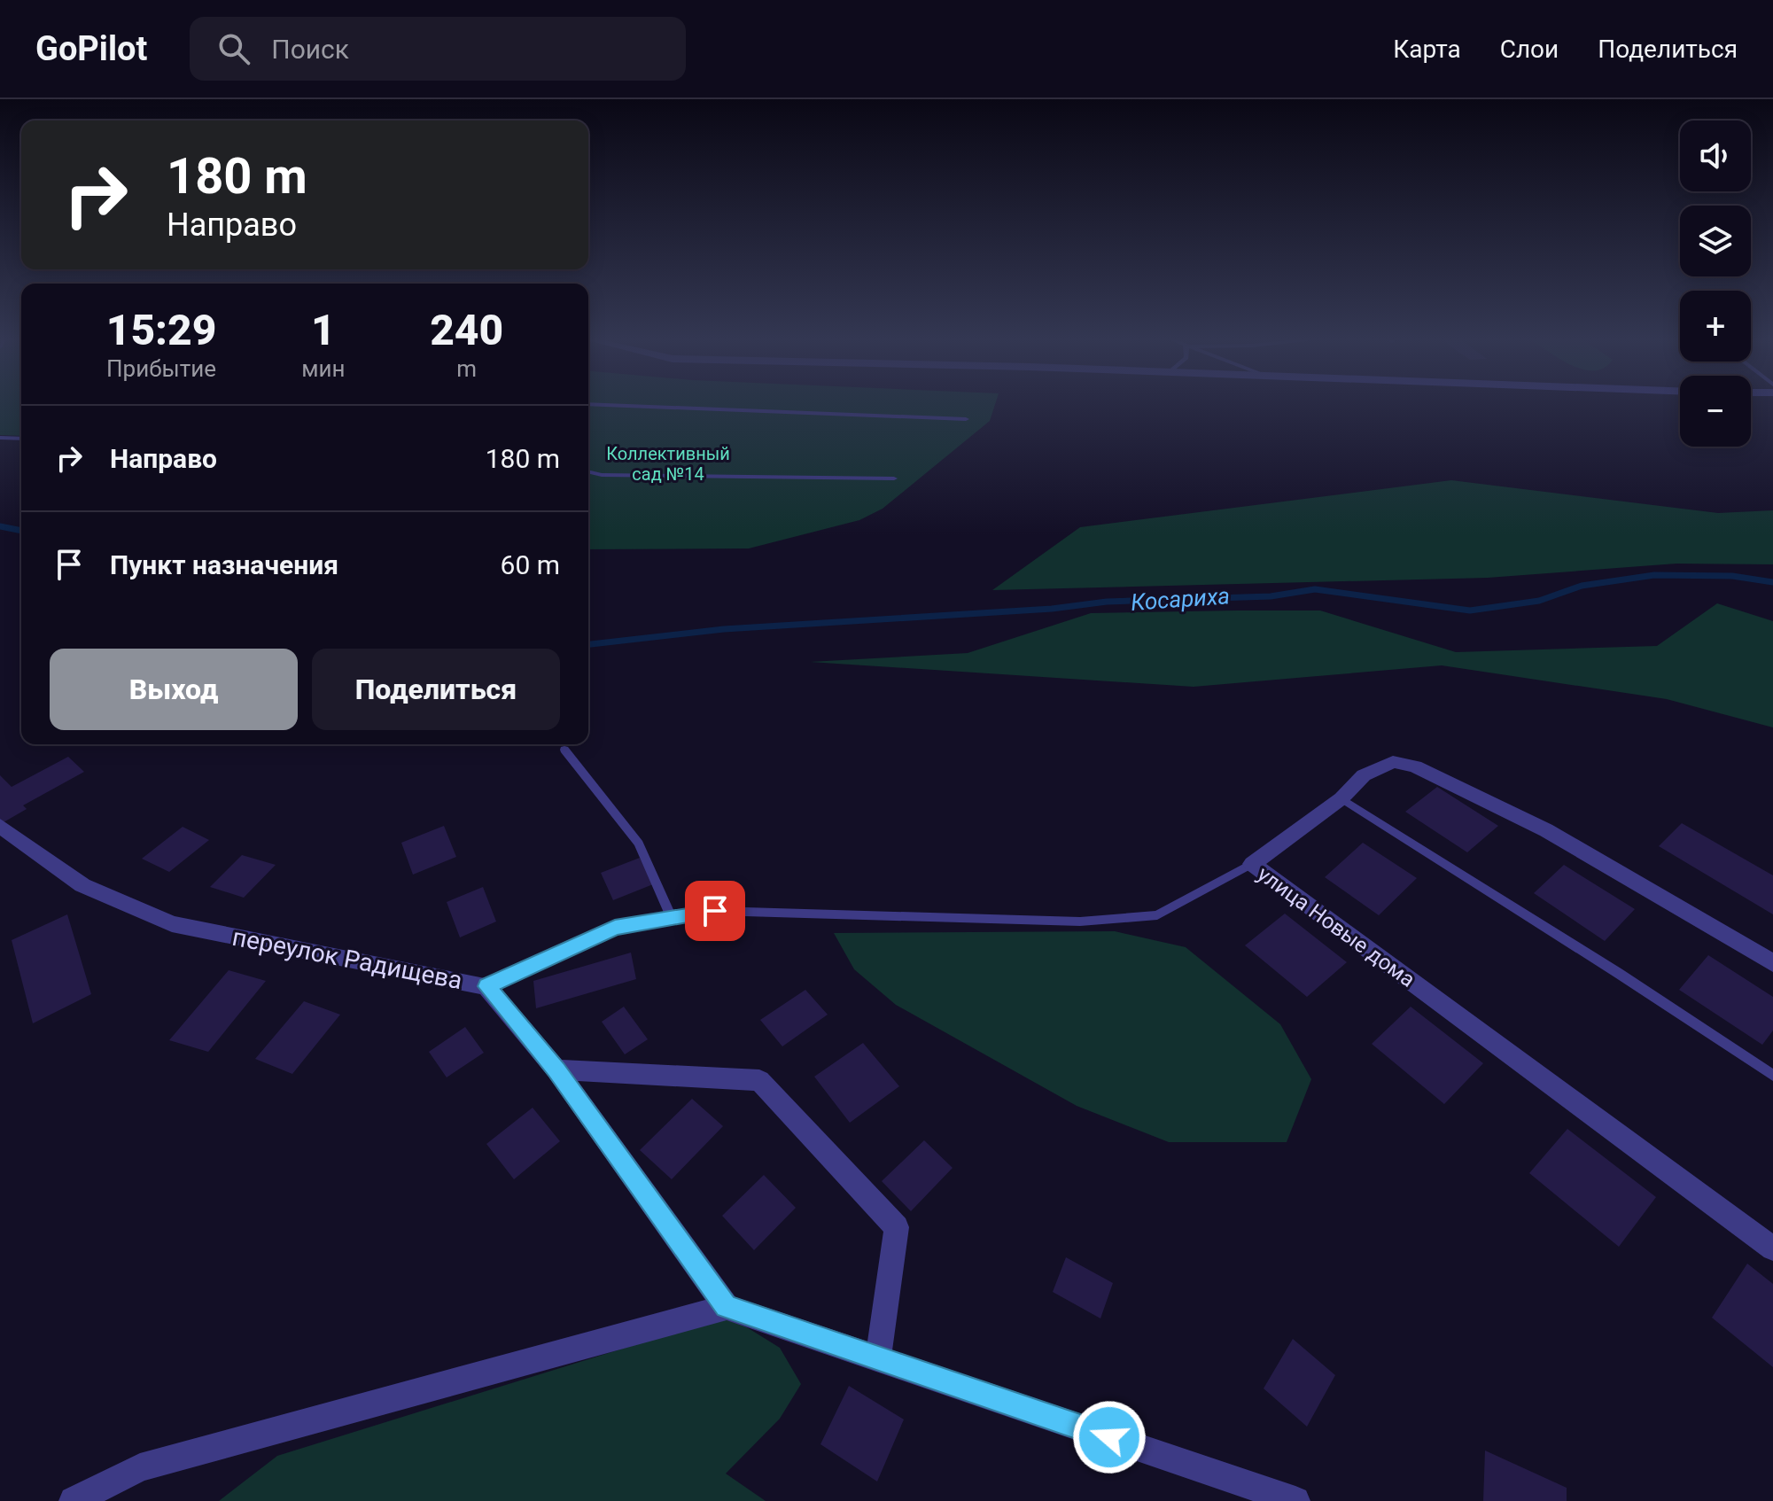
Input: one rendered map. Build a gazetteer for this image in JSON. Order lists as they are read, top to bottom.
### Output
{
  "streets": {
    "street": ["улица Новые дома", "переулок Радищева"]
  },
  "water": ["Косариха"],
  "parks": ["Коллективный сад №14"],
  "page": {
    "header": "GoPilot",
    "search": "Поиск",
    "nav": ["Карта", "Слои", "Поделиться"],
    "map_buttons": ["+", "−"],
    "turn": ["180 m", "Направо"],
    "eta": [
      "15:29",
      "Прибытие",
      "1",
      "мин",
      "240",
      "m"
    ],
    "list": [
      {
        "name": "Направо",
        "value": "180 m"
      },
      {
        "name": "Пункт назначения",
        "value": "60 m"
      }
    ],
    "buttons": ["Выход", "Поделиться"]
  }
}
